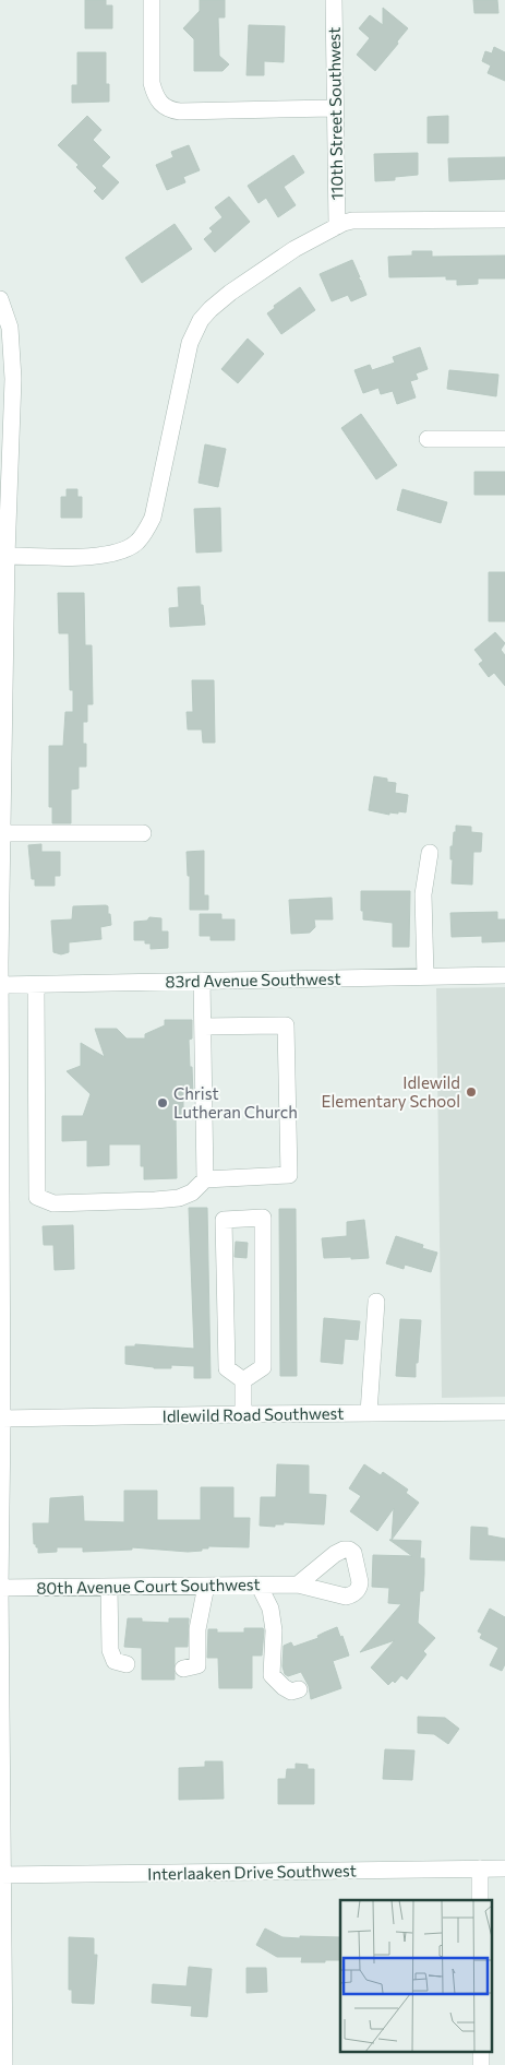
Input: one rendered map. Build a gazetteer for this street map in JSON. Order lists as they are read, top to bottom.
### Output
{
  "streets": {
    "street": [
      "110th Street Southwest",
      "83rd Avenue Southwest",
      "Idlewild Road Southwest",
      "80th Avenue Court Southwest",
      "Interlaaken Drive Southwest"
    ]
  },
  "places": ["Idlewild Elementary School", "Christ Lutheran Church"]
}
